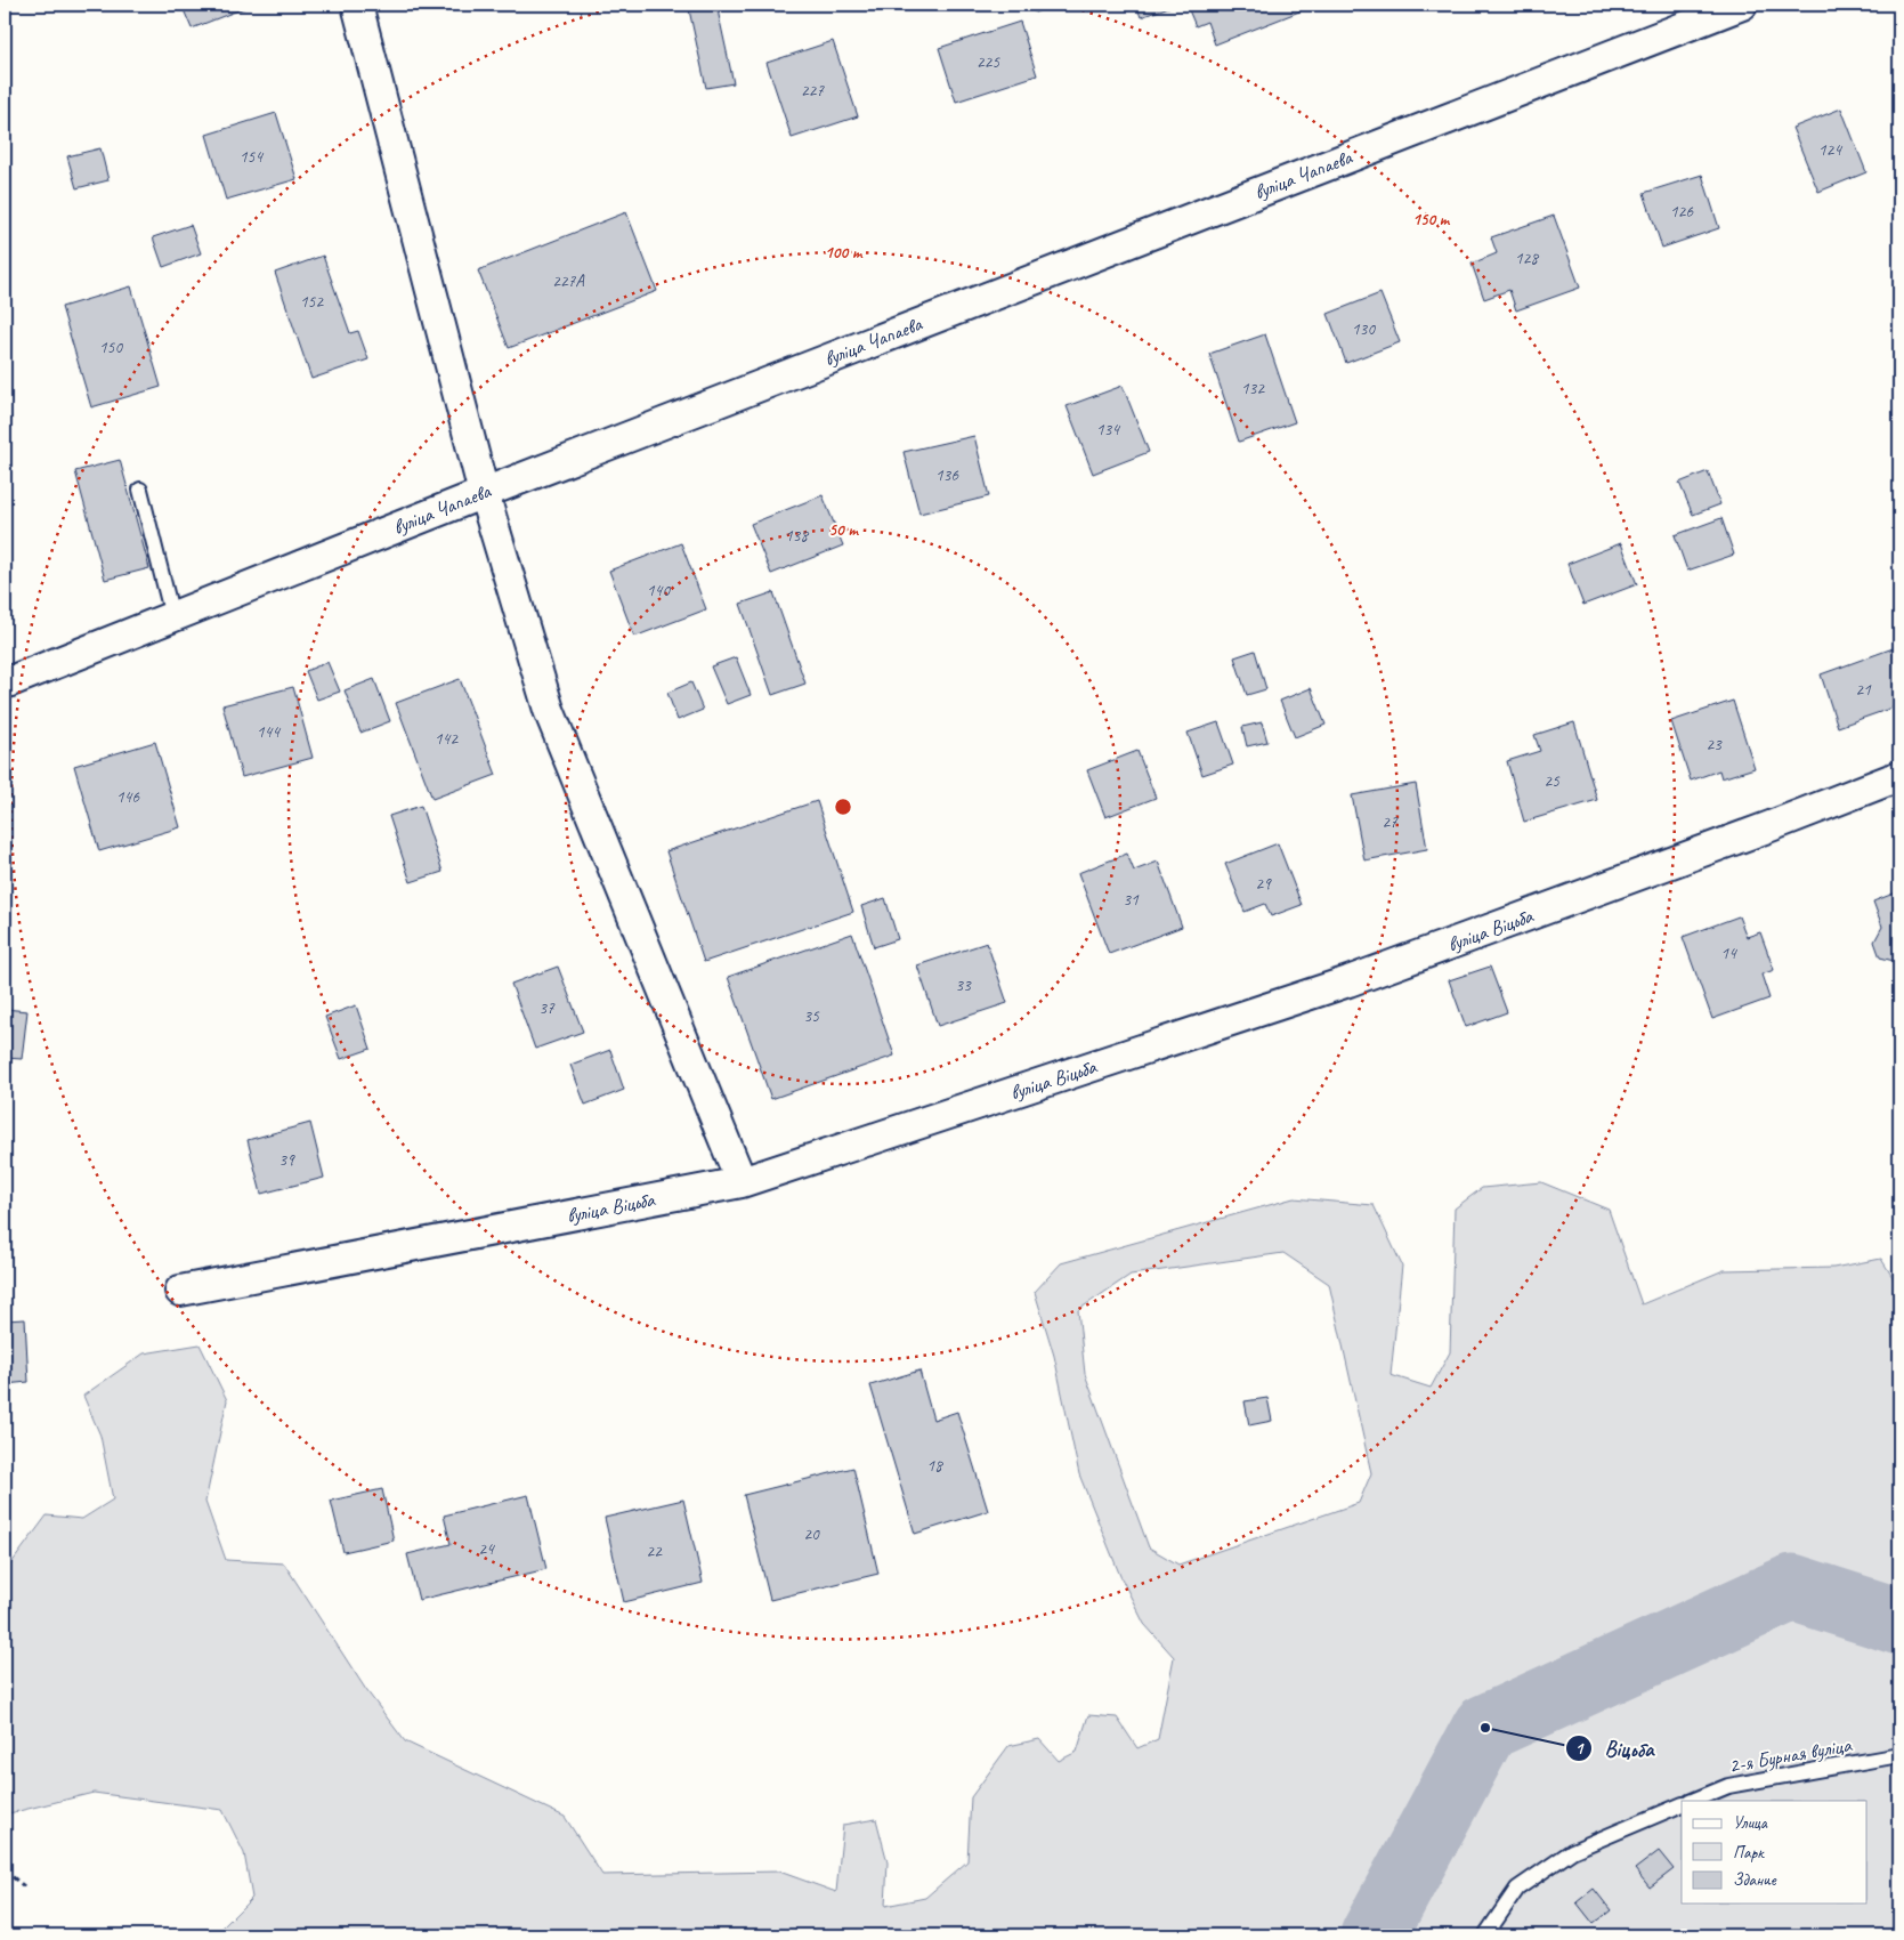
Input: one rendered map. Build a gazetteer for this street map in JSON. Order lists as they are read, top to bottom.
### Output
{
  "streets": {
    "street": ["вуліца Чапаева", "вуліца Віцьба"],
    "lane": ["2-я Бурная вуліца"]
  },
  "places": ["Віцьба"],
  "house_numbers": [
    "225",
    "227",
    "124",
    "154",
    "126",
    "128",
    "227А",
    "152",
    "130",
    "150",
    "132",
    "134",
    "136",
    "138",
    "140",
    "21",
    "144",
    "142",
    "23",
    "25",
    "146",
    "27",
    "29",
    "31",
    "14",
    "33",
    "37",
    "35",
    "39",
    "18",
    "20",
    "24",
    "22"
  ],
  "legend": ["Улица", "Парк", "Здание"],
  "rings": ["150 m", "100 m", "50 m"]
}
